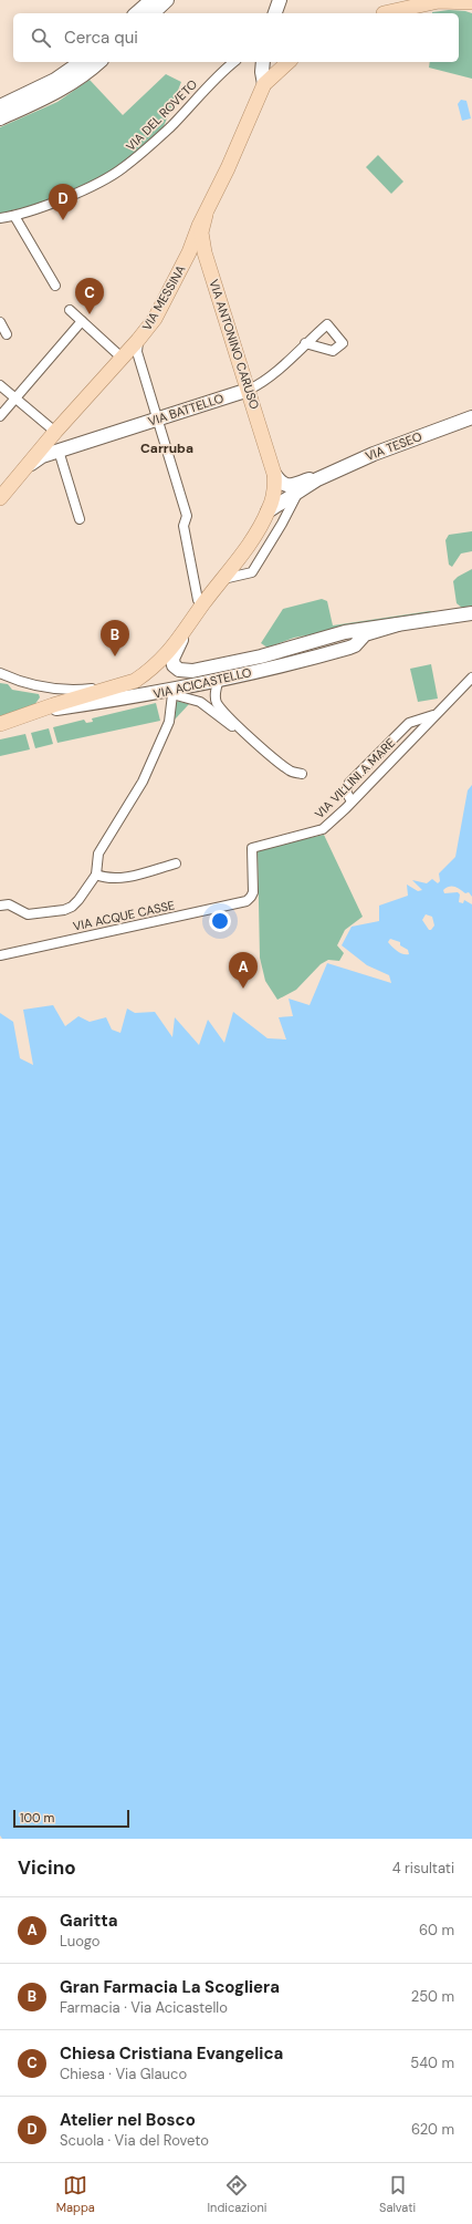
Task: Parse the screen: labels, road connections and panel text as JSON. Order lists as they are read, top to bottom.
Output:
{
  "streets": {
    "main road": [
      "VIA MESSINA",
      "VIA ANTONINO CARUSO",
      "VIA BATTELLO",
      "VIA TESEO",
      "VIA ACICASTELLO"
    ],
    "street": ["VIA DEL ROVETO", "VIA VILLINI A MARE", "VIA ACQUE CASSE"]
  },
  "crossings": [
    ["VIA MESSINA", "VIA ANTONINO CARUSO"],
    ["VIA MESSINA", "VIA BATTELLO"],
    ["VIA ANTONINO CARUSO", "VIA BATTELLO"],
    ["VIA VILLINI A MARE", "VIA ACQUE CASSE"]
  ],
  "districts": ["Carruba"],
  "scale_bar": "100 m",
  "page": {
    "search": "Cerca qui",
    "pins": [
      "D",
      "C",
      "B",
      "A"
    ],
    "scale": "100 m",
    "heading": ["Vicino", "4 risultati"],
    "list": [
      {
        "mark": "A",
        "name": "Garitta",
        "note": "Luogo",
        "value": "60 m"
      },
      {
        "mark": "B",
        "name": "Gran Farmacia La Scogliera",
        "note": "Farmacia · Via Acicastello",
        "value": "250 m"
      },
      {
        "mark": "C",
        "name": "Chiesa Cristiana Evangelica",
        "note": "Chiesa · Via Glauco",
        "value": "540 m"
      },
      {
        "mark": "D",
        "name": "Atelier nel Bosco",
        "note": "Scuola · Via del Roveto",
        "value": "620 m"
      }
    ],
    "nav": ["Mappa", "Indicazioni", "Salvati"]
  }
}
